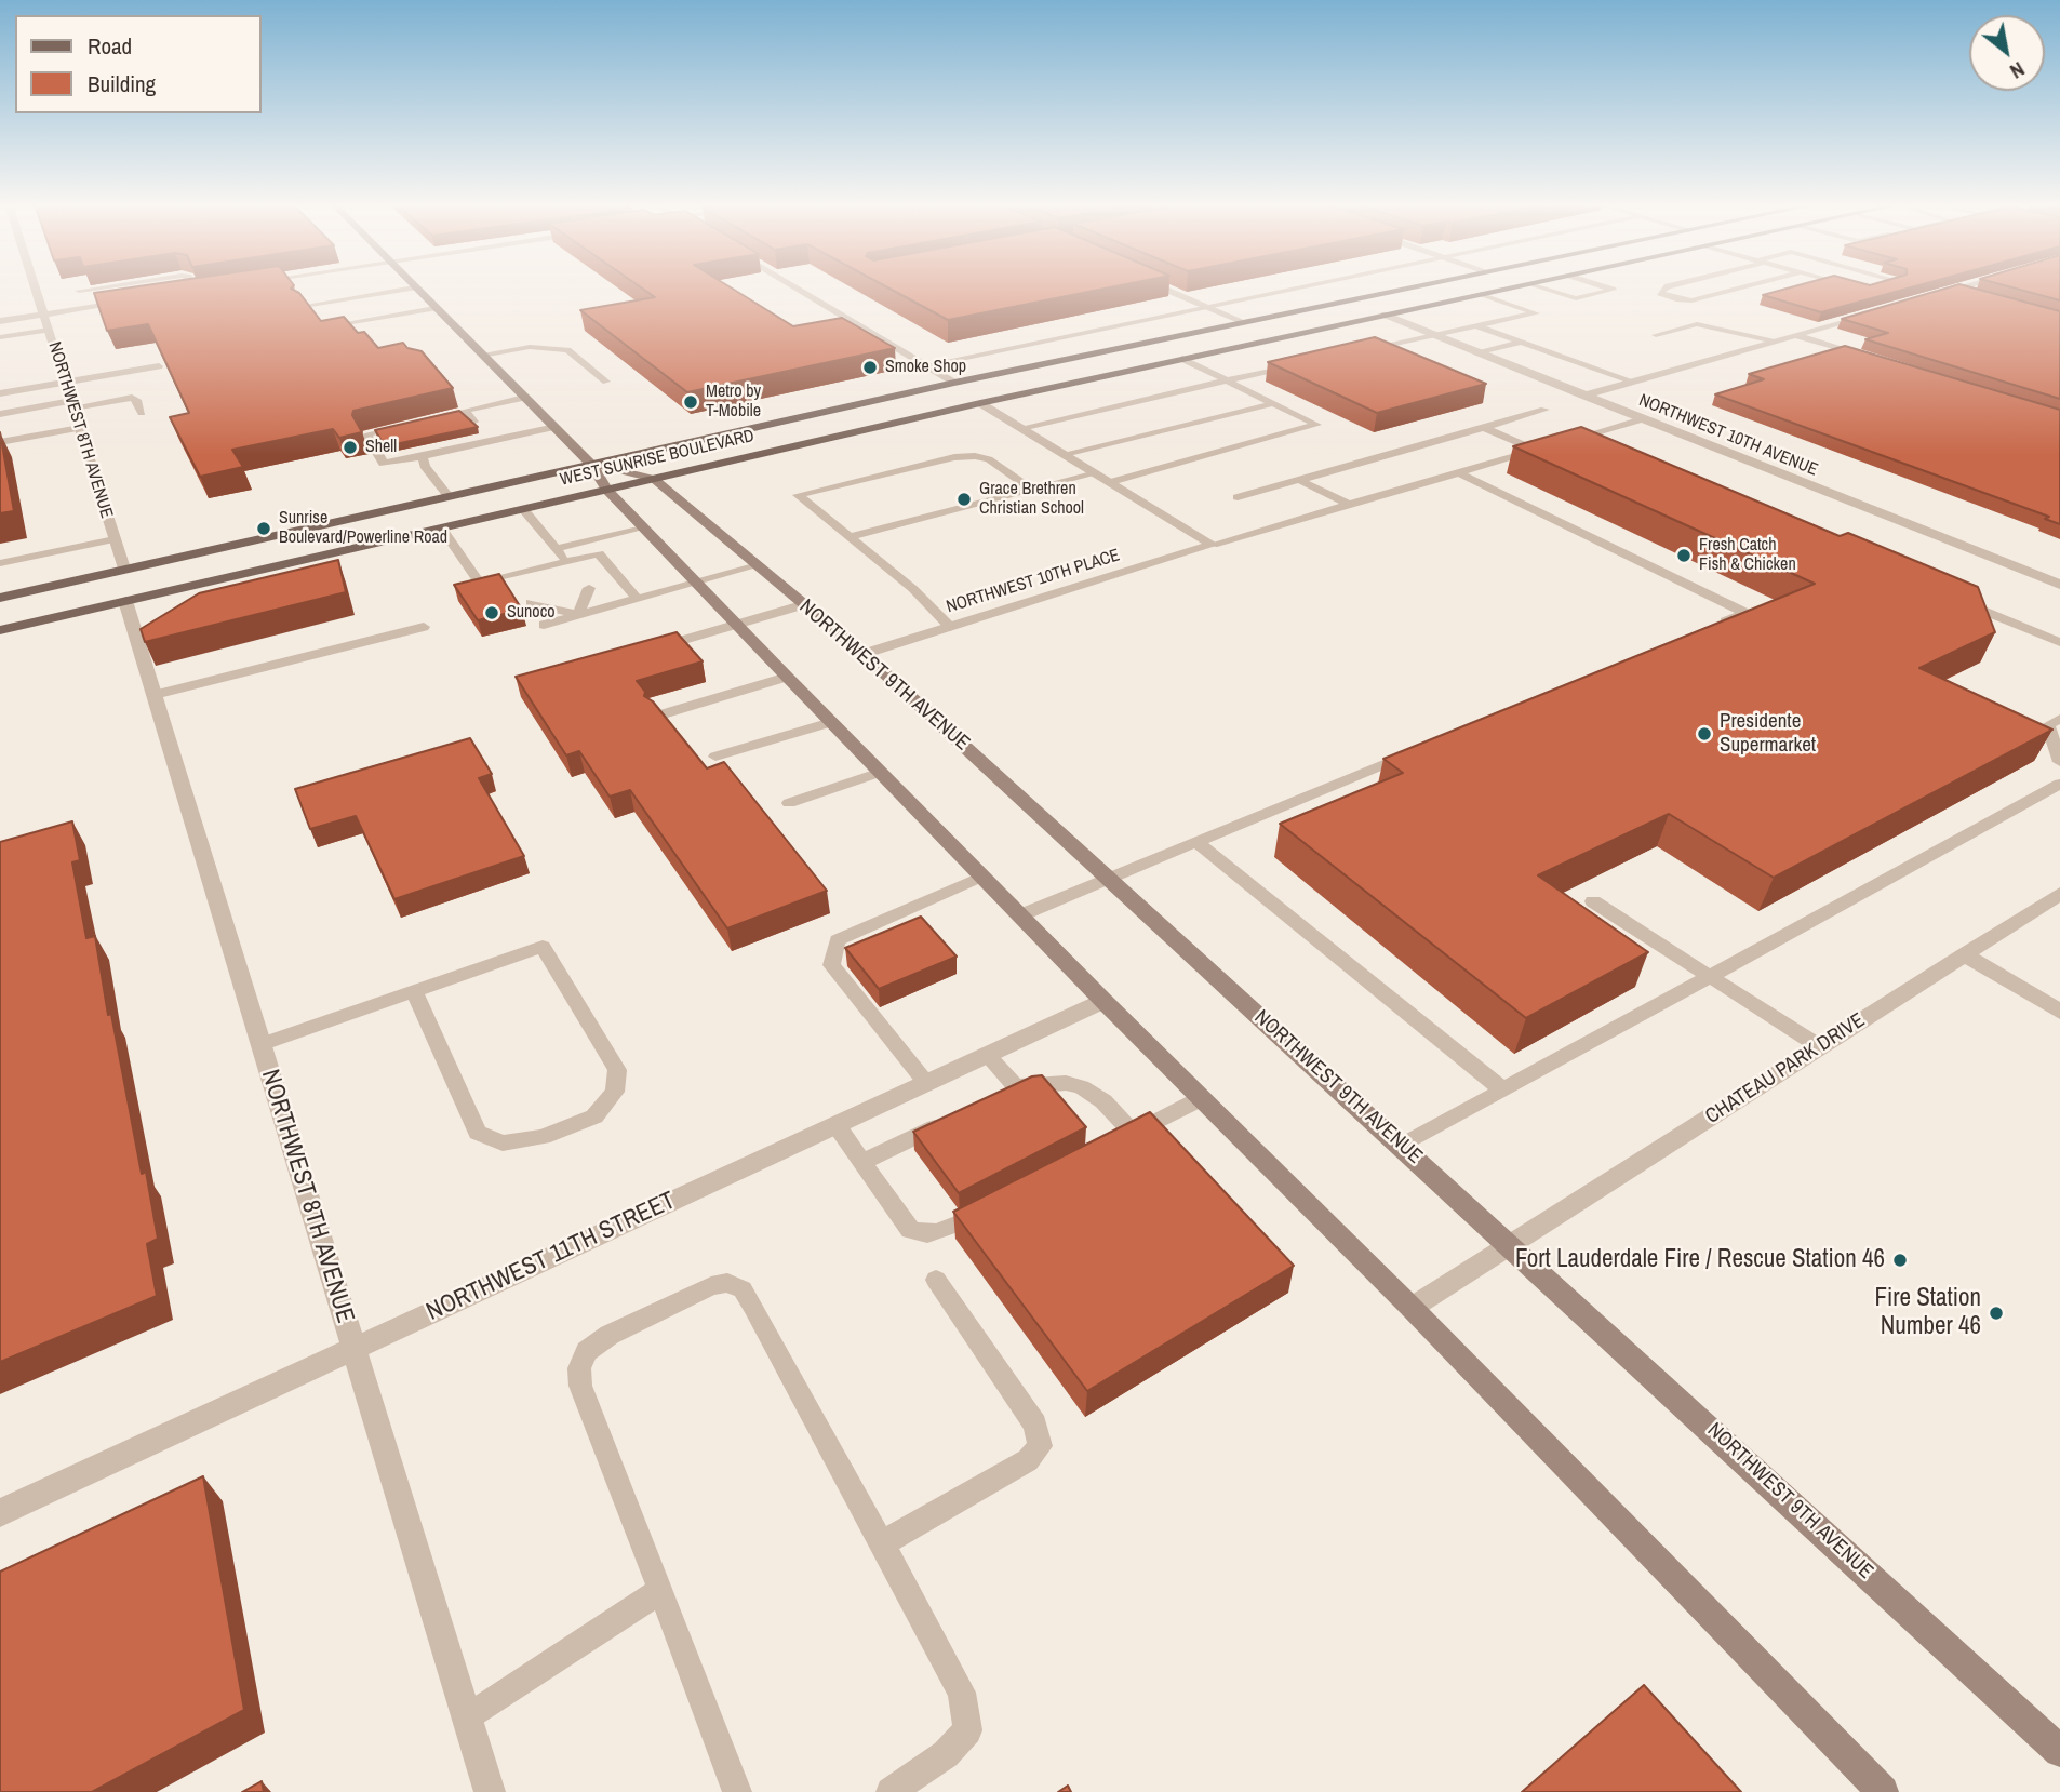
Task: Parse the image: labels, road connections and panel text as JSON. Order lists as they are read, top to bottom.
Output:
{
  "streets": {
    "main road": ["WEST SUNRISE BOULEVARD", "NORTHWEST 9TH AVENUE"],
    "street": [
      "NORTHWEST 8TH AVENUE",
      "NORTHWEST 10TH AVENUE",
      "NORTHWEST 10TH PLACE",
      "CHATEAU PARK DRIVE",
      "NORTHWEST 11TH STREET"
    ]
  },
  "crossings": [
    ["NORTHWEST 8TH AVENUE", "WEST SUNRISE BOULEVARD"],
    ["NORTHWEST 8TH AVENUE", "NORTHWEST 11TH STREET"],
    ["NORTHWEST 10TH AVENUE", "WEST SUNRISE BOULEVARD"],
    ["WEST SUNRISE BOULEVARD", "NORTHWEST 9TH AVENUE"],
    ["NORTHWEST 10TH PLACE", "NORTHWEST 9TH AVENUE"],
    ["NORTHWEST 9TH AVENUE", "CHATEAU PARK DRIVE"]
  ],
  "places": [
    "Smoke Shop",
    "Metro by T-Mobile",
    "Shell",
    "Grace Brethren Christian School",
    "Sunrise Boulevard/Powerline Road",
    "Fresh Catch Fish & Chicken",
    "Sunoco",
    "Presidente Supermarket",
    "Fort Lauderdale Fire / Rescue Station 46",
    "Fire Station Number 46"
  ],
  "legend": ["Road", "Building"],
  "north": "bottom right"
}
